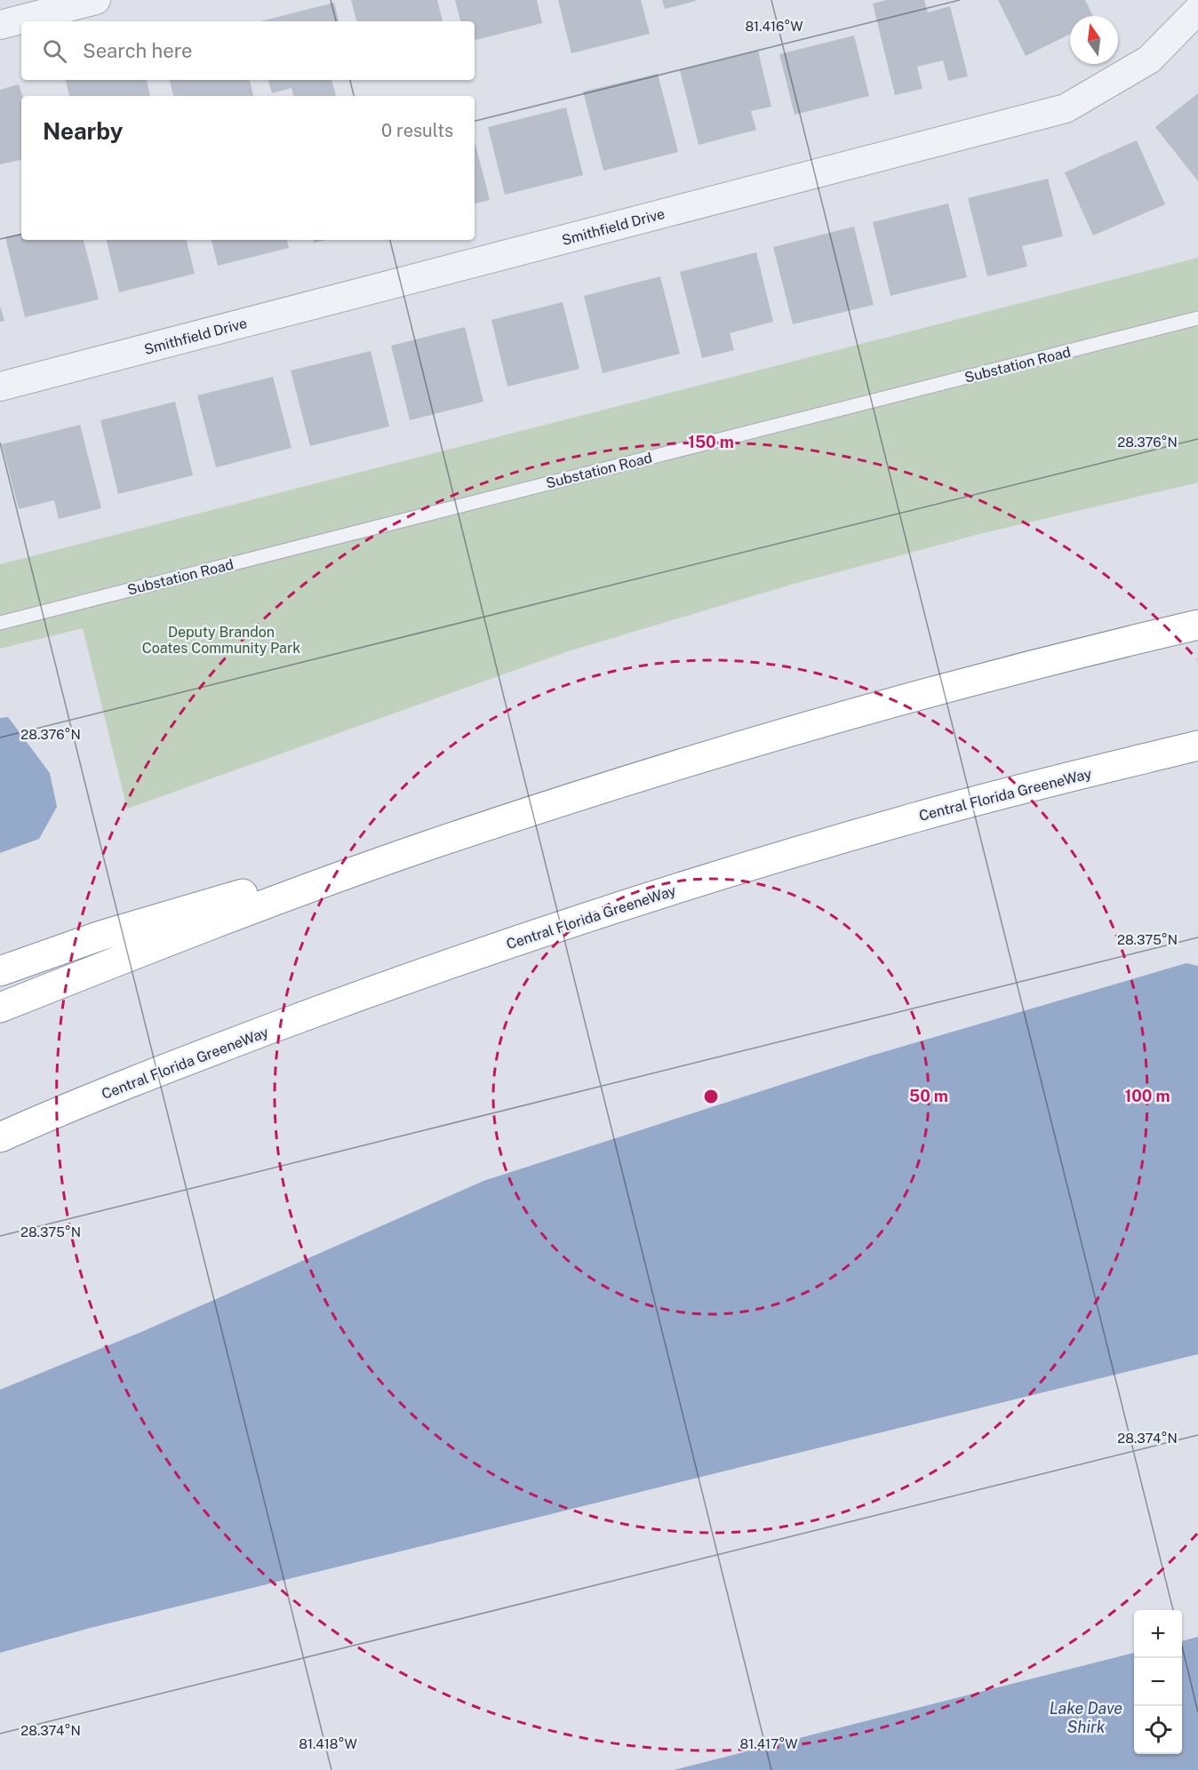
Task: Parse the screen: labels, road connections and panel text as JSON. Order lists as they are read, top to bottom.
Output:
{
  "streets": {
    "highway": ["Central Florida GreeneWay"],
    "street": ["Smithfield Drive"],
    "lane": ["Substation Road"]
  },
  "water": ["Lake Dave Shirk"],
  "parks": ["Deputy Brandon Coates Community Park"],
  "north": "top",
  "page": {
    "search": "Search here",
    "heading": ["Nearby", "0 results"],
    "map_buttons": ["+", "−"]
  },
  "coordinates": [
    "81.416°W",
    "28.376°N",
    "28.375°N",
    "28.374°N",
    "81.418°W",
    "81.417°W"
  ],
  "rings": ["150 m", "50 m", "100 m"]
}
